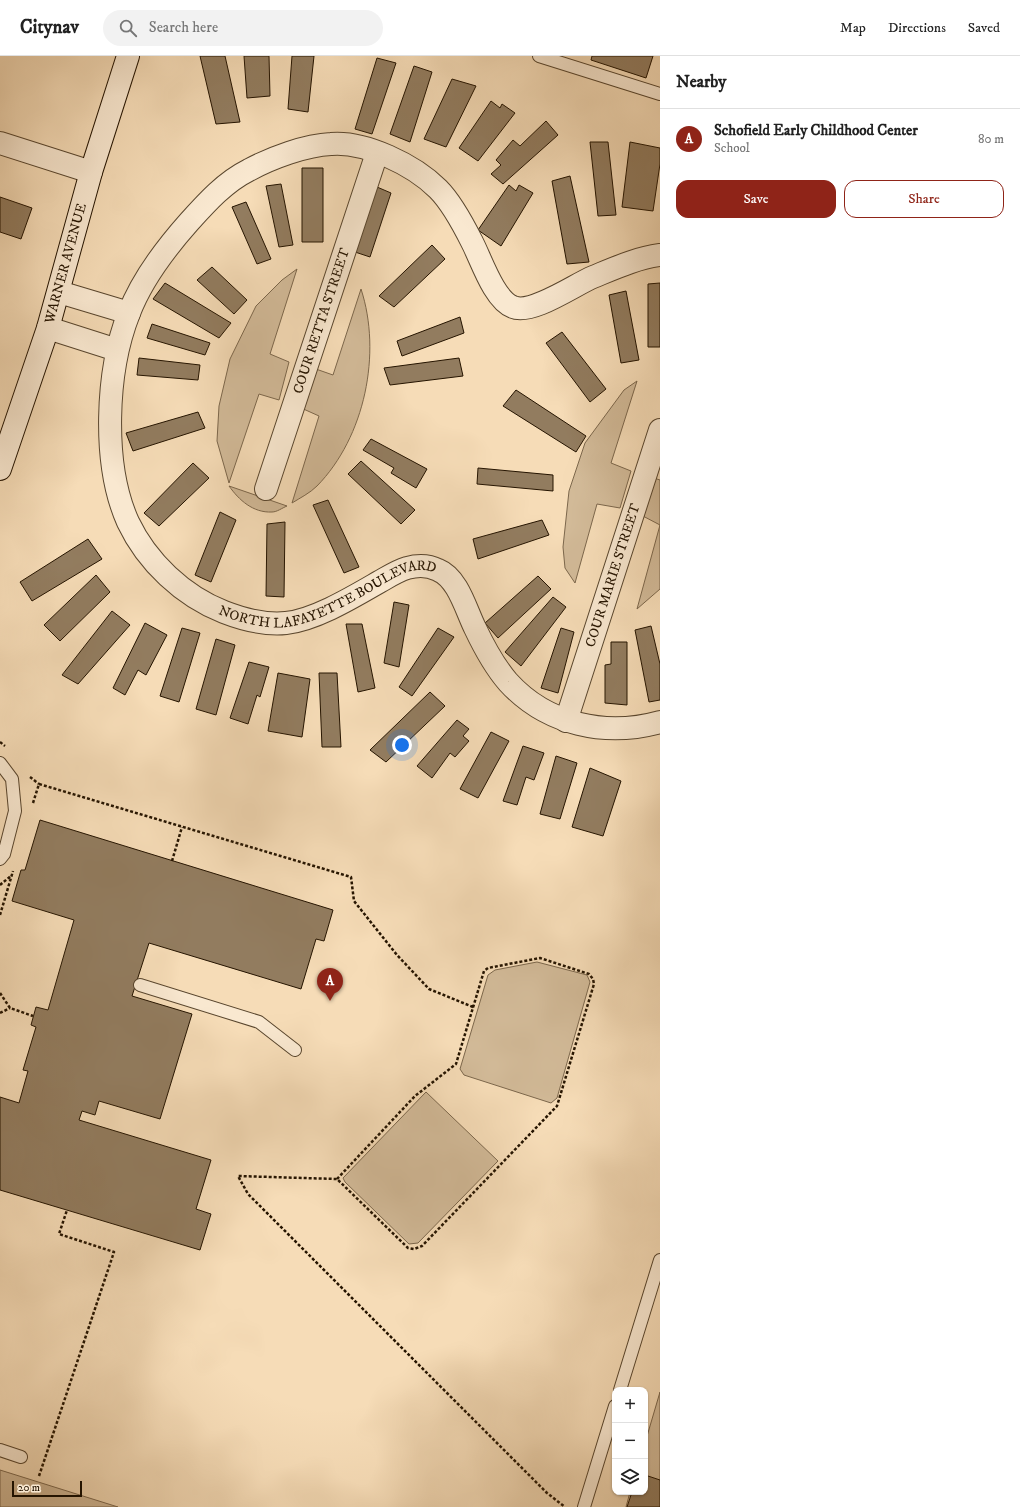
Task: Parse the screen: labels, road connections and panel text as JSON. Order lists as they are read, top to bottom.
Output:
{
  "streets": {
    "street": [
      "WARNER AVENUE",
      "COUR RETTA STREET",
      "COUR MARIE STREET",
      "NORTH LAFAYETTE BOULEVARD"
    ]
  },
  "crossings": [
    ["COUR RETTA STREET", "NORTH LAFAYETTE BOULEVARD"],
    ["COUR MARIE STREET", "NORTH LAFAYETTE BOULEVARD"]
  ],
  "scale_bar": "20 m",
  "page": {
    "header": "Citynav",
    "search": "Search here",
    "nav": ["Map", "Directions", "Saved"],
    "heading": "Nearby",
    "list": [
      {
        "mark": "A",
        "name": "Schofield Early Childhood Center",
        "note": "School",
        "value": "80 m"
      }
    ],
    "buttons": ["Save", "Share"],
    "pins": "A",
    "map_buttons": ["+", "−"],
    "scale": "20 m"
  }
}
